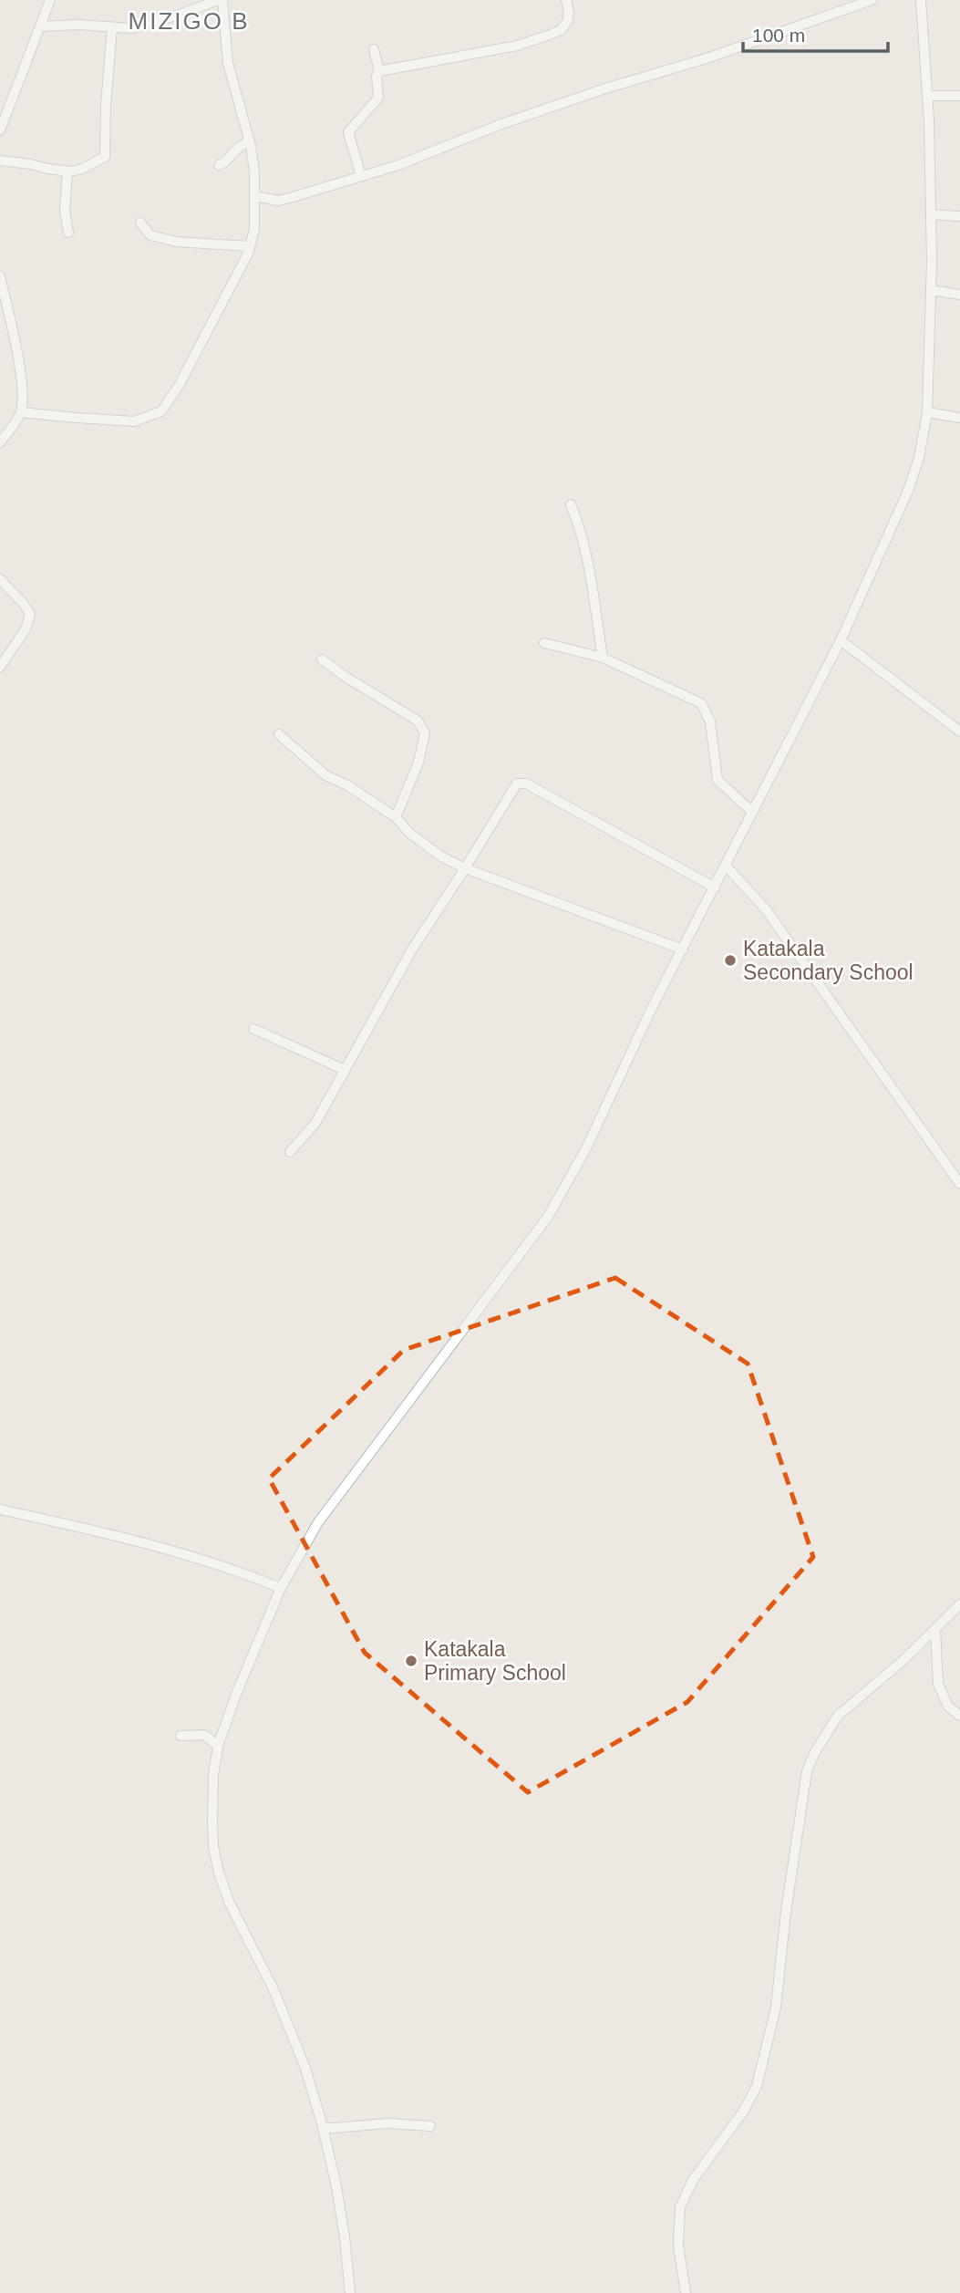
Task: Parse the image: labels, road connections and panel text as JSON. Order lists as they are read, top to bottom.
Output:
{
  "districts": ["MIZIGO B"],
  "places": ["Katakala Secondary School", "Katakala Primary School"],
  "scale_bar": "100 m"
}
